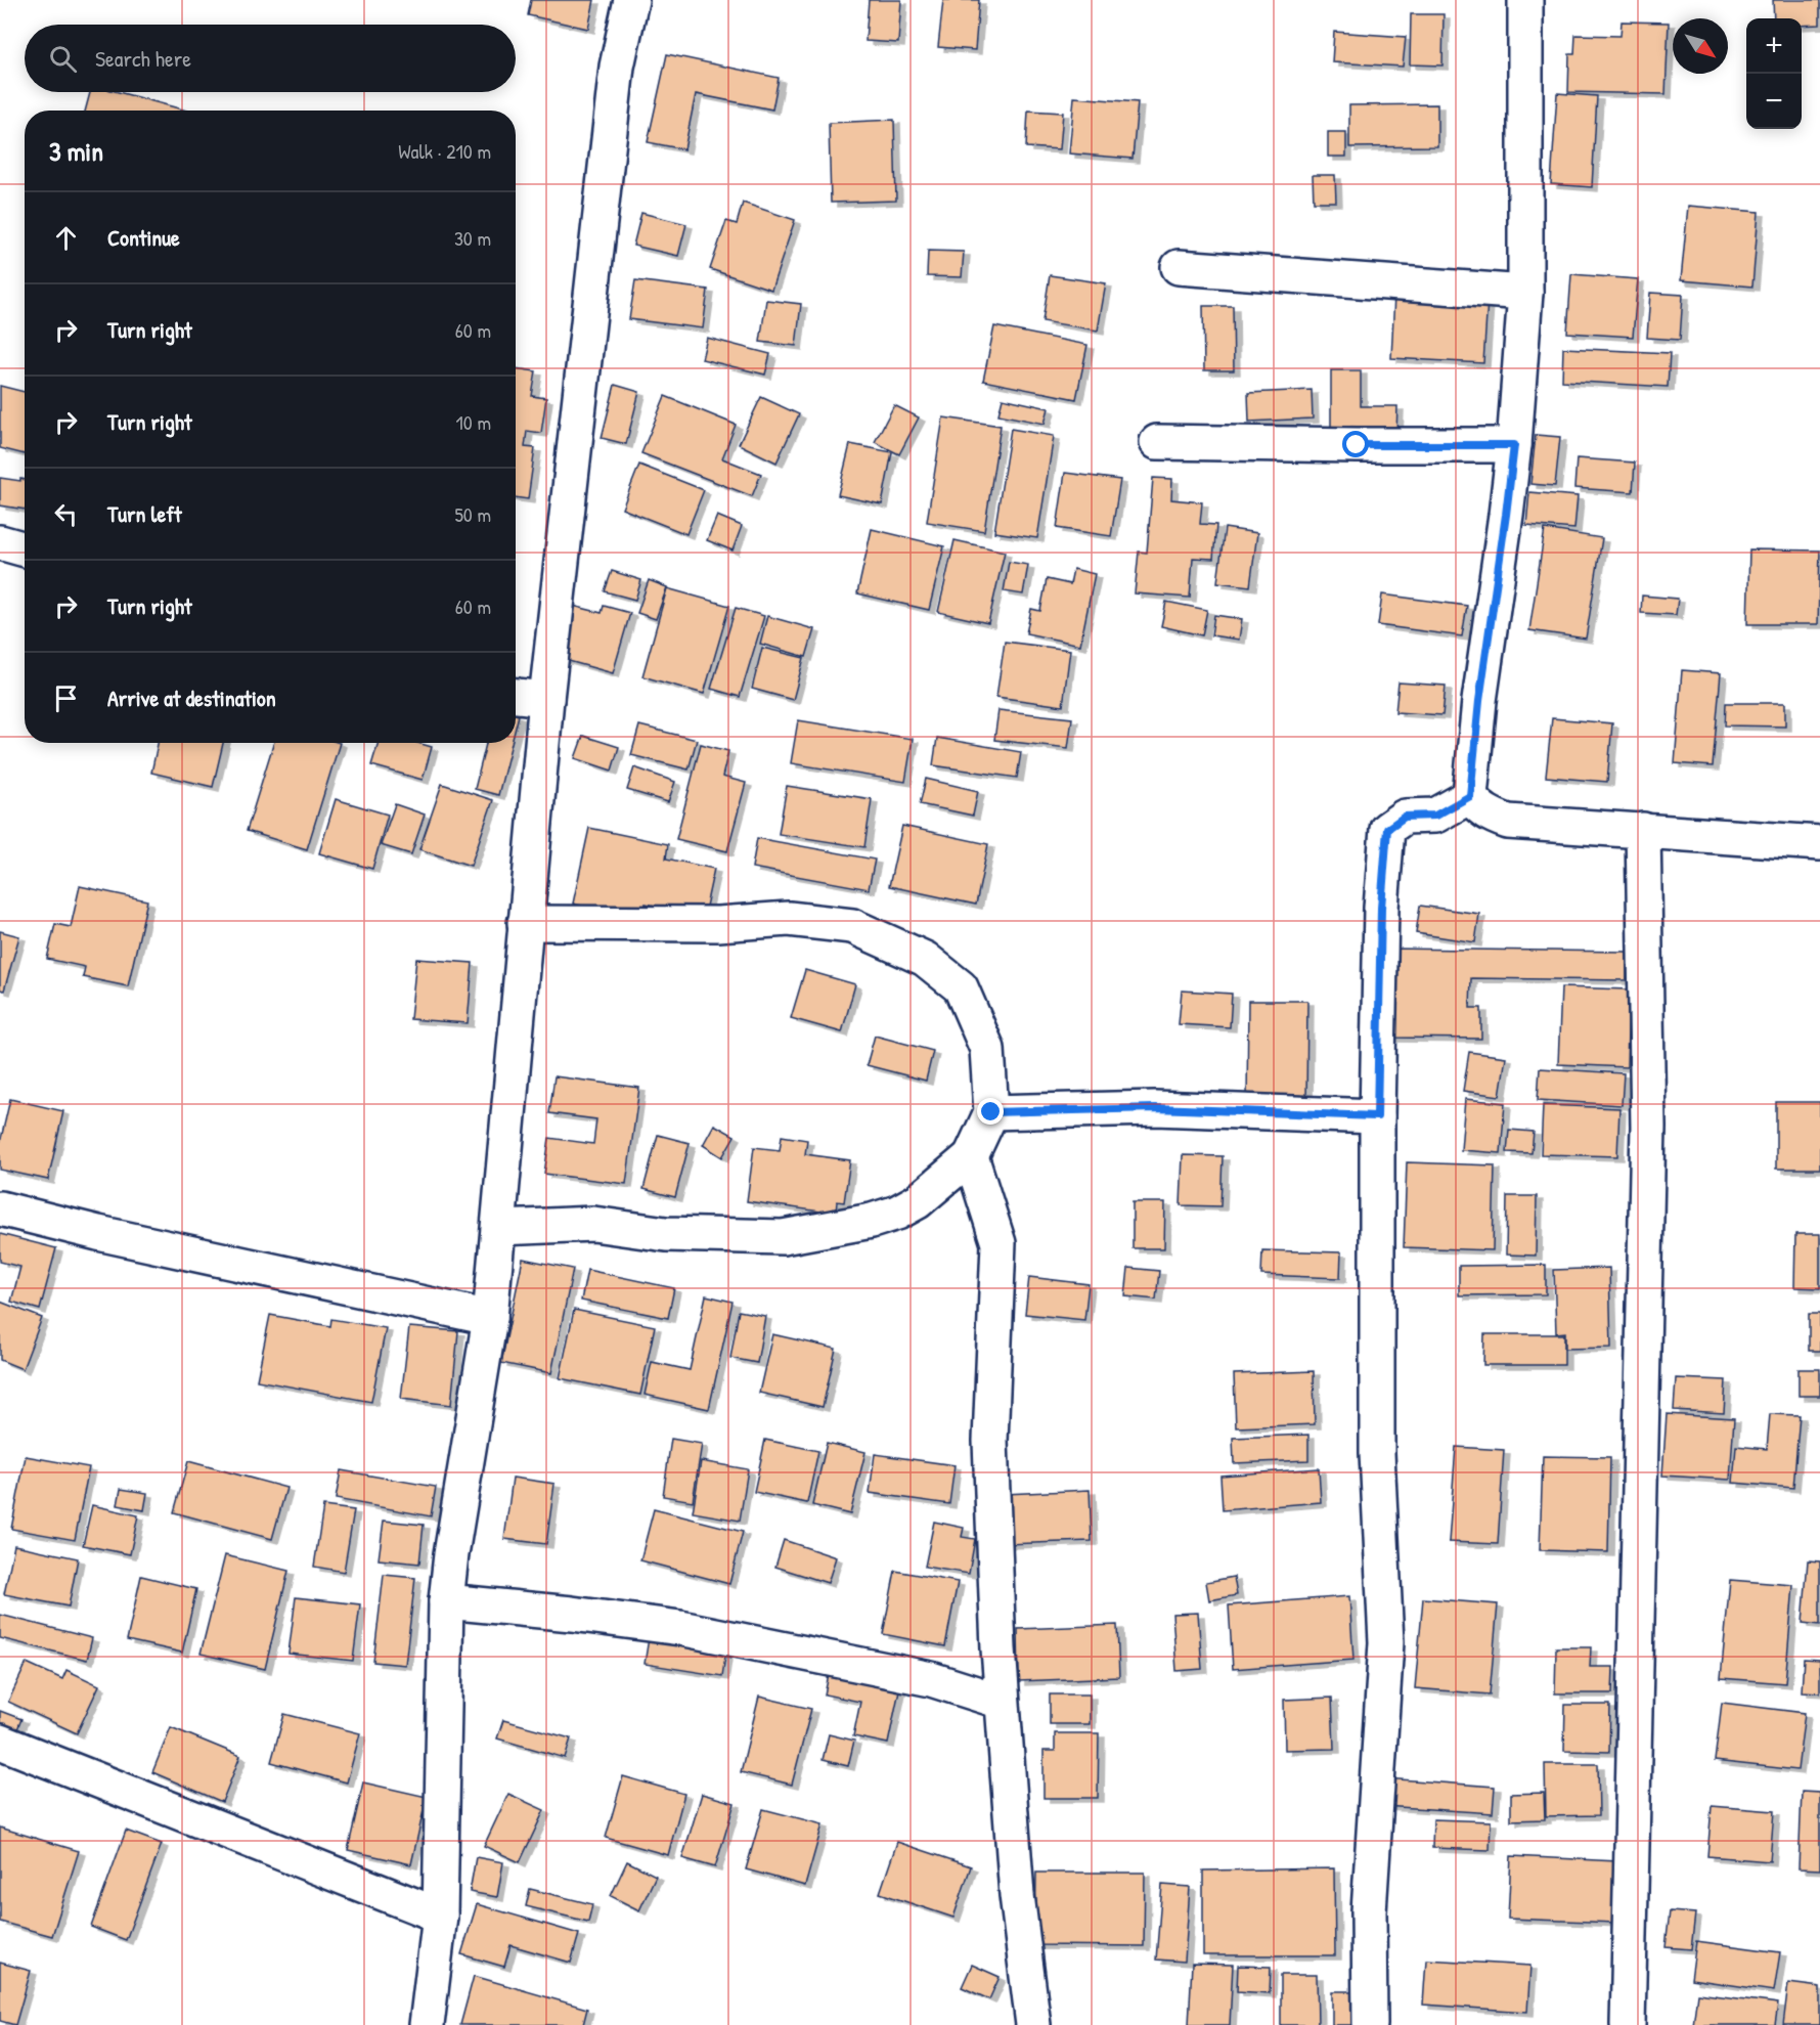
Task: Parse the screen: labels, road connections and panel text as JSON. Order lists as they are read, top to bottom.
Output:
{
  "north": "bottom right",
  "page": {
    "map_buttons": ["+", "−"],
    "search": "Search here",
    "heading": ["3 min", "Walk · 210 m"],
    "list": [
      ["Continue", "30 m"],
      ["Turn right", "60 m"],
      ["Turn right", "10 m"],
      ["Turn left", "50 m"],
      ["Turn right", "60 m"],
      "Arrive at destination"
    ]
  }
}
